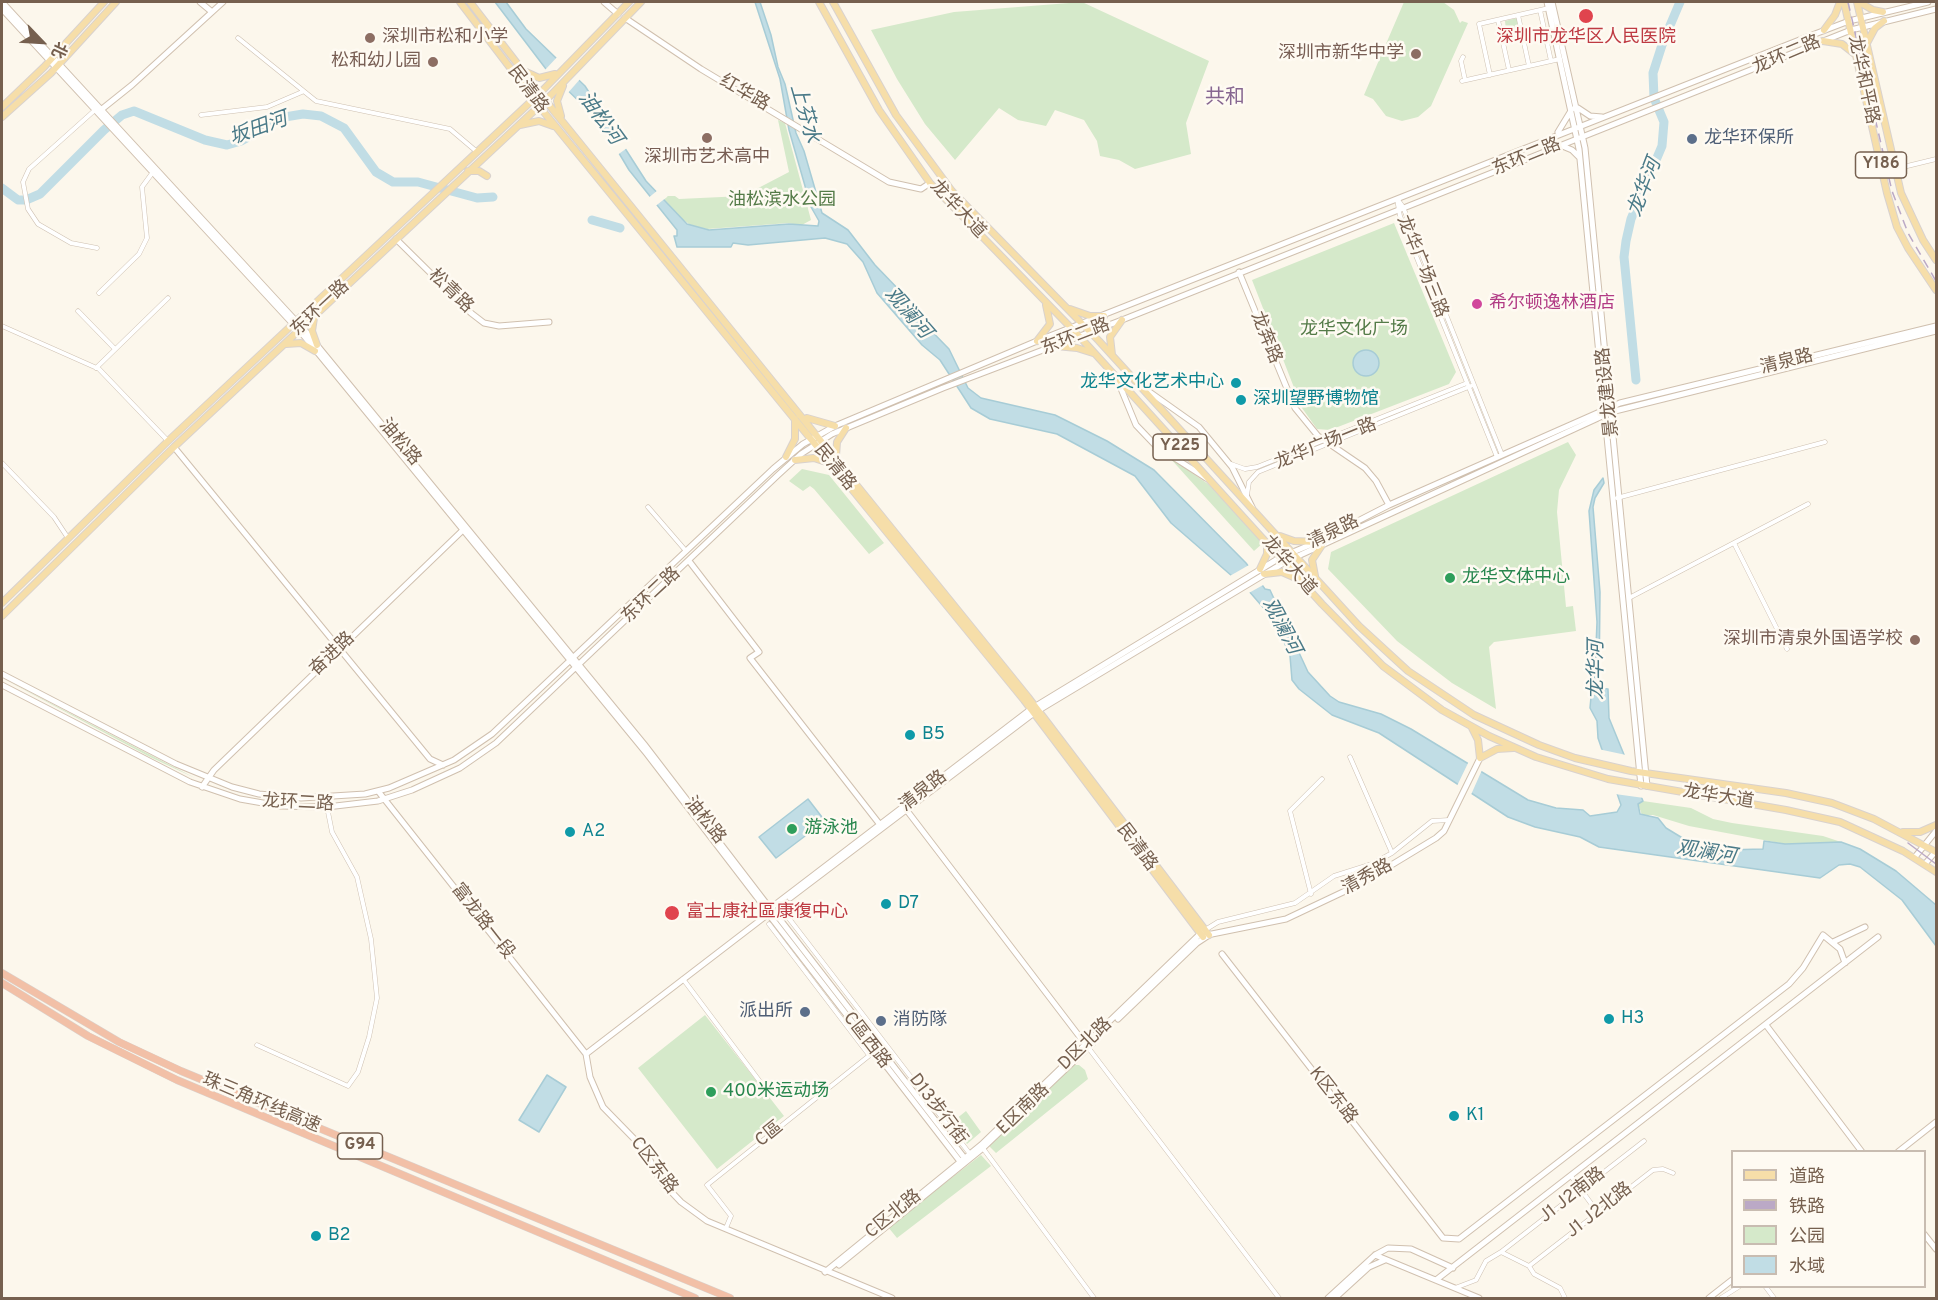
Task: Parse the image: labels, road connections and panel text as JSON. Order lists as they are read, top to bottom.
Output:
{
  "streets": {
    "highway": ["珠三角环线高速", "G94"],
    "main road": [
      "龙华和平路",
      "民清路",
      "Y186",
      "龙华大道",
      "东环一路",
      "Y225"
    ],
    "street": [
      "龙环二路",
      "红华路",
      "东环二路",
      "龙华广场三路",
      "松青路",
      "龙奔路",
      "清泉路",
      "景龙建设路",
      "油松路",
      "龙华广场一路",
      "奋进路",
      "清秀路",
      "富龙路一段",
      "C區西路",
      "D区北路",
      "K区东路",
      "D13步行街",
      "E区南路",
      "C區",
      "C区东路",
      "J1 J2南路",
      "J1 J2北路",
      "C区北路"
    ]
  },
  "crossings": [
    ["龙环二路", "龙华和平路"],
    ["龙环二路", "东环二路"],
    ["龙环二路", "油松路"],
    ["龙环二路", "奋进路"],
    ["龙环二路", "富龙路一段"],
    ["民清路", "东环二路"],
    ["民清路", "东环一路"],
    ["民清路", "清泉路"],
    ["民清路", "清秀路"],
    ["民清路", "D区北路"],
    ["红华路", "龙华大道"],
    ["红华路", "东环一路"],
    ["东环二路", "龙华大道"],
    ["东环二路", "龙华广场三路"],
    ["东环二路", "龙奔路"],
    ["东环二路", "景龙建设路"],
    ["东环二路", "油松路"],
    ["龙华大道", "龙奔路"],
    ["龙华大道", "清泉路"],
    ["龙华大道", "景龙建设路"],
    ["龙华大道", "龙华广场一路"],
    ["龙华广场三路", "清泉路"],
    ["龙华广场三路", "龙华广场一路"],
    ["松青路", "东环一路"],
    ["东环一路", "油松路"],
    ["龙奔路", "清泉路"],
    ["龙奔路", "龙华广场一路"],
    ["清泉路", "景龙建设路"],
    ["清泉路", "油松路"],
    ["清泉路", "龙华广场一路"],
    ["清泉路", "富龙路一段"],
    ["清泉路", "C區西路"],
    ["清泉路", "C区东路"],
    ["油松路", "奋进路"],
    ["油松路", "C區西路"],
    ["清秀路", "D区北路"],
    ["富龙路一段", "C区东路"],
    ["C區西路", "D13步行街"],
    ["C區西路", "E区南路"],
    ["C區西路", "C區"],
    ["C區西路", "C区北路"],
    ["D区北路", "E区南路"],
    ["D13步行街", "E区南路"],
    ["D13步行街", "C区北路"],
    ["E区南路", "C区北路"],
    ["C區", "C区东路"],
    ["C区东路", "C区北路"]
  ],
  "districts": ["共和"],
  "water": [
    "上芬水",
    "油松河",
    "坂田河",
    "龙华河",
    "观澜河"
  ],
  "parks": ["油松滨水公园", "龙华文化广场"],
  "places": [
    "深圳市龙华区人民医院",
    "深圳市松和小学",
    "深圳市新华中学",
    "松和幼儿园",
    "深圳市艺术高中",
    "龙华环保所",
    "希尔顿逸林酒店",
    "龙华文化艺术中心",
    "深圳望野博物馆",
    "龙华文体中心",
    "深圳市清泉外国语学校",
    "B5",
    "游泳池",
    "A2",
    "D7",
    "富士康社區康復中心",
    "派出所",
    "H3",
    "消防隊",
    "400米运动场",
    "K1",
    "B2"
  ],
  "legend": [
    "道路",
    "铁路",
    "公园",
    "水域"
  ],
  "north": "bottom right"
}
